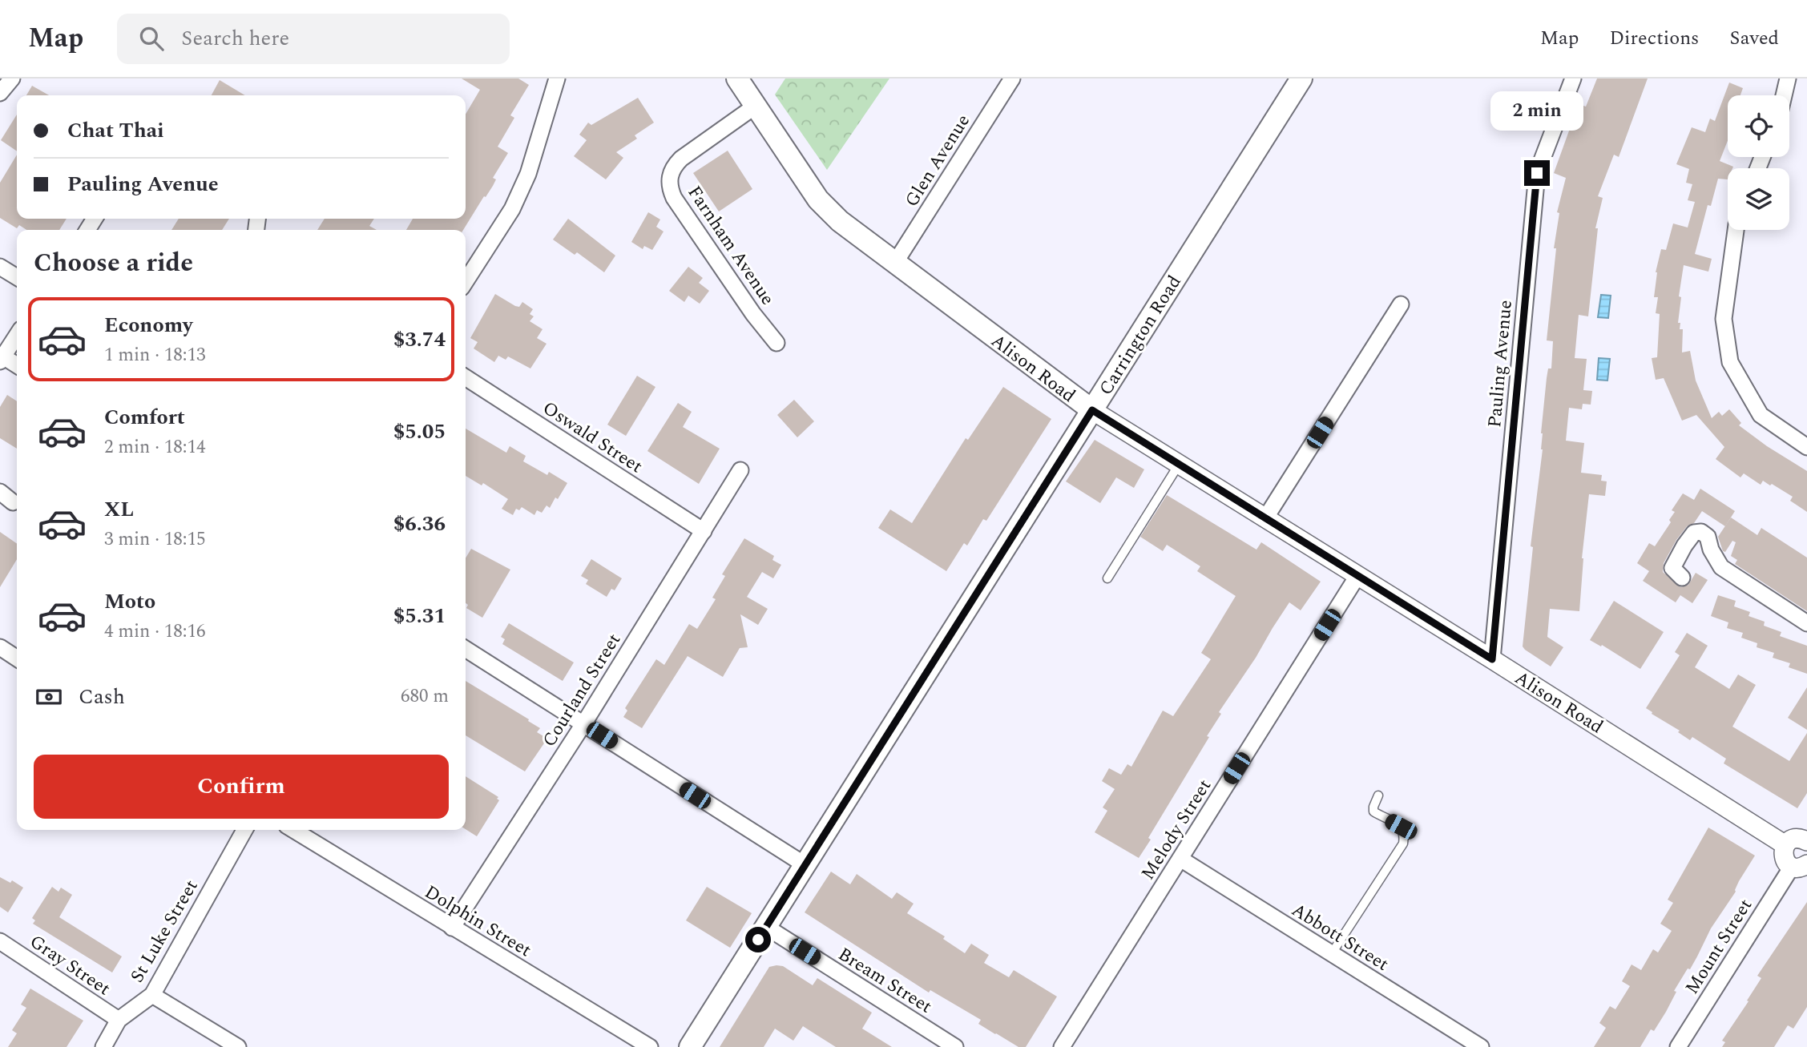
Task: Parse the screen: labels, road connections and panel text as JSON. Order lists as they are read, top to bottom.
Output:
{
  "streets": {
    "main road": ["Carrington Road", "Alison Road"],
    "street": [
      "Glen Avenue",
      "Farnham Avenue",
      "Pauling Avenue",
      "Oswald Street",
      "Courland Street",
      "Melody Street",
      "Dolphin Street",
      "St Luke Street",
      "Abbott Street",
      "Mount Street",
      "Gray Street",
      "Bream Street"
    ]
  },
  "crossings": [
    ["Glen Avenue", "Alison Road"],
    ["Farnham Avenue", "Alison Road"],
    ["Carrington Road", "Alison Road"],
    ["Carrington Road", "Bream Street"],
    ["Pauling Avenue", "Alison Road"],
    ["Alison Road", "Melody Street"],
    ["Oswald Street", "Courland Street"],
    ["Courland Street", "Dolphin Street"],
    ["Melody Street", "Abbott Street"],
    ["St Luke Street", "Gray Street"]
  ],
  "page": {
    "header": "Map",
    "search": "Search here",
    "nav": ["Map", "Directions", "Saved"],
    "bubble": "2 min",
    "banner": ["Chat Thai", "Pauling Avenue"],
    "heading": "Choose a ride",
    "list": [
      {
        "name": "Economy",
        "note": "1 min · 18:13",
        "value": "$3.74"
      },
      {
        "name": "Comfort",
        "note": "2 min · 18:14",
        "value": "$5.05"
      },
      {
        "name": "XL",
        "note": "3 min · 18:15",
        "value": "$6.36"
      },
      {
        "name": "Moto",
        "note": "4 min · 18:16",
        "value": "$5.31"
      }
    ],
    "pay": ["Cash", "680 m"],
    "buttons": "Confirm"
  }
}
